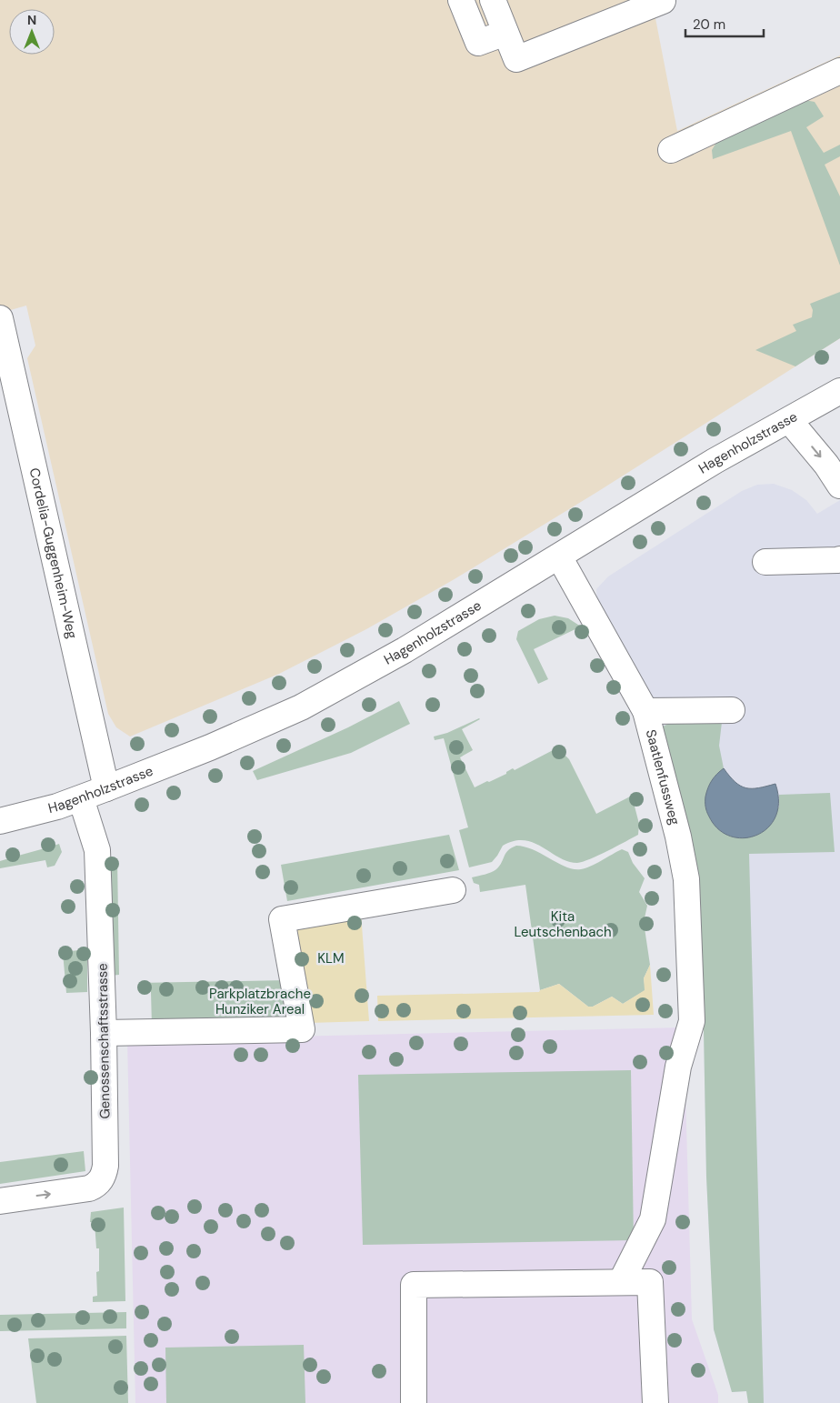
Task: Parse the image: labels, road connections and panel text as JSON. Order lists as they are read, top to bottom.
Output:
{
  "streets": {
    "street": [
      "Hagenholzstrasse",
      "Cordelia-Guggenheim-Weg",
      "Saatlenfussweg",
      "Genossenschaftsstrasse"
    ]
  },
  "crossings": [
    ["Hagenholzstrasse", "Cordelia-Guggenheim-Weg"],
    ["Hagenholzstrasse", "Saatlenfussweg"],
    ["Hagenholzstrasse", "Genossenschaftsstrasse"]
  ],
  "parks": ["Kita Leutschenbach", "KLM", "Parkplatzbrache Hunziker Areal"],
  "scale_bar": "20 m",
  "north": "top"
}
